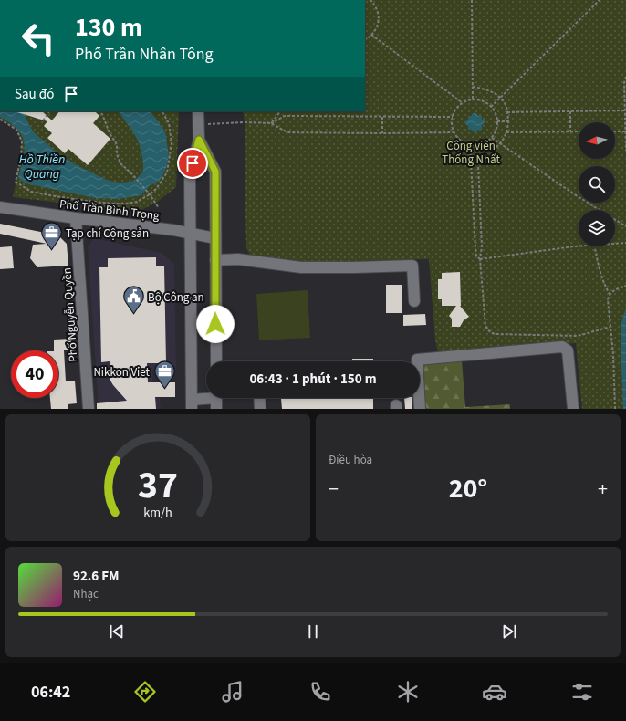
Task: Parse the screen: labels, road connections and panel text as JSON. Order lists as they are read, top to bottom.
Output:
{
  "streets": {
    "street": ["Phố Trần Bình Trọng", "Phố Nguyễn Quyền"]
  },
  "crossings": [
    ["Phố Trần Bình Trọng", "Phố Nguyễn Quyền"]
  ],
  "water": ["Hồ Thiền Quang"],
  "parks": ["Công viên Thống Nhất"],
  "places": {
    "office": ["Tạp chí Cộng sản", "Nikkon Viet"],
    "public building": ["Bộ Công an"]
  },
  "north": "left",
  "page": {
    "turn": ["130 m", "Phố Trần Nhân Tông"],
    "then": "Sau đó",
    "limit": "40",
    "trip": "06:43 · 1 phút · 150 m",
    "tile": "Điều hòa",
    "heat": ["−", "20°", "+"],
    "song": ["92.6 FM", "Nhạc"],
    "tabs": "06:42",
    "gauge": ["37", "km/h"]
  }
}
